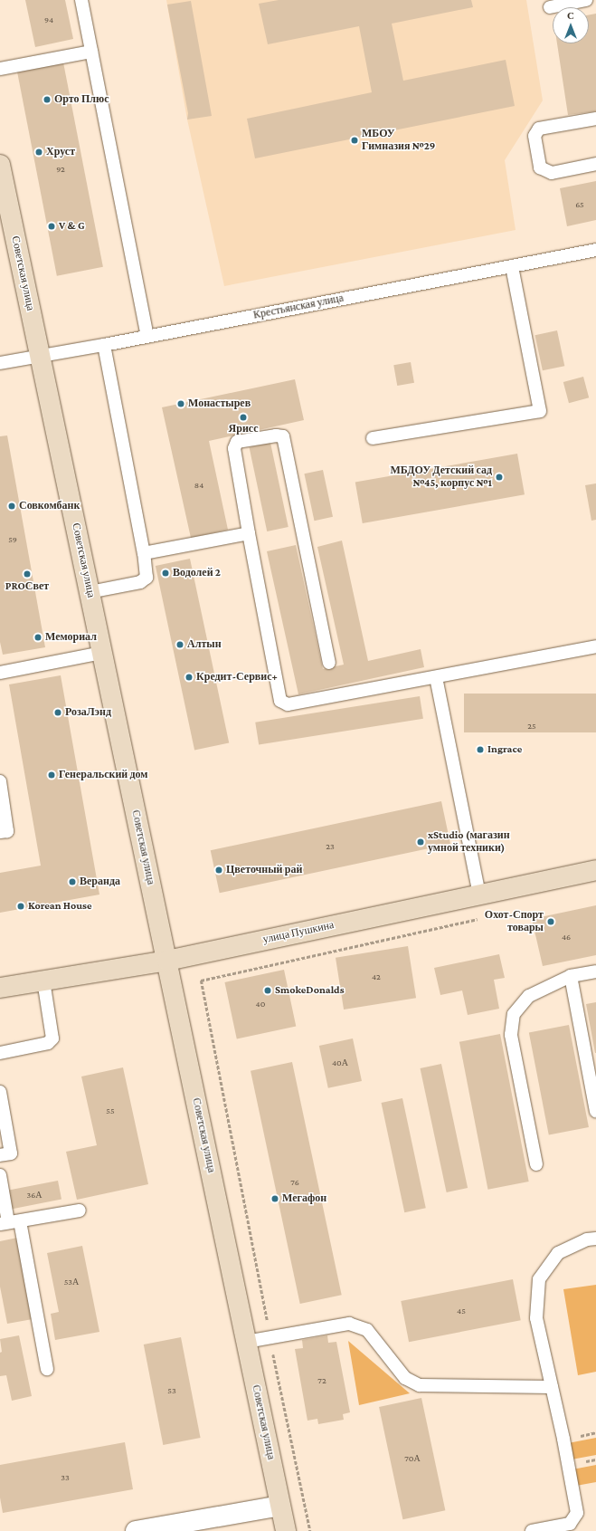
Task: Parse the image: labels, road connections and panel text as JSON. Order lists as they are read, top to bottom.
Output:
{
  "streets": {
    "main road": ["Советская улица", "улица Пушкина"],
    "lane": ["Крестьянская улица"]
  },
  "crossings": [
    ["Советская улица", "Крестьянская улица"],
    ["Советская улица", "улица Пушкина"]
  ],
  "places": [
    "Орто Плюс",
    "МБОУ Гимназия №29",
    "Хруст",
    "V & G",
    "Монастырев",
    "Ярисс",
    "МБДОУ Детский сад №45, корпус №1",
    "Совкомбанк",
    "Водолей 2",
    "PROСвет",
    "Мемориал",
    "Алтын",
    "Кредит-Сервис+",
    "РозаЛэнд",
    "Ingrace",
    "Генеральский дом",
    "xStudio (магазин умной техники)",
    "Цветочный рай",
    "Веранда",
    "Korean House",
    "Охот-Спорт товары",
    "SmokeDonalds",
    "Мегафон"
  ],
  "house_numbers": [
    "94",
    "92",
    "65",
    "84",
    "59",
    "25",
    "23",
    "46",
    "42",
    "40",
    "40А",
    "55",
    "76",
    "36А",
    "53А",
    "45",
    "72",
    "53",
    "70А",
    "33"
  ],
  "north": "top"
}
